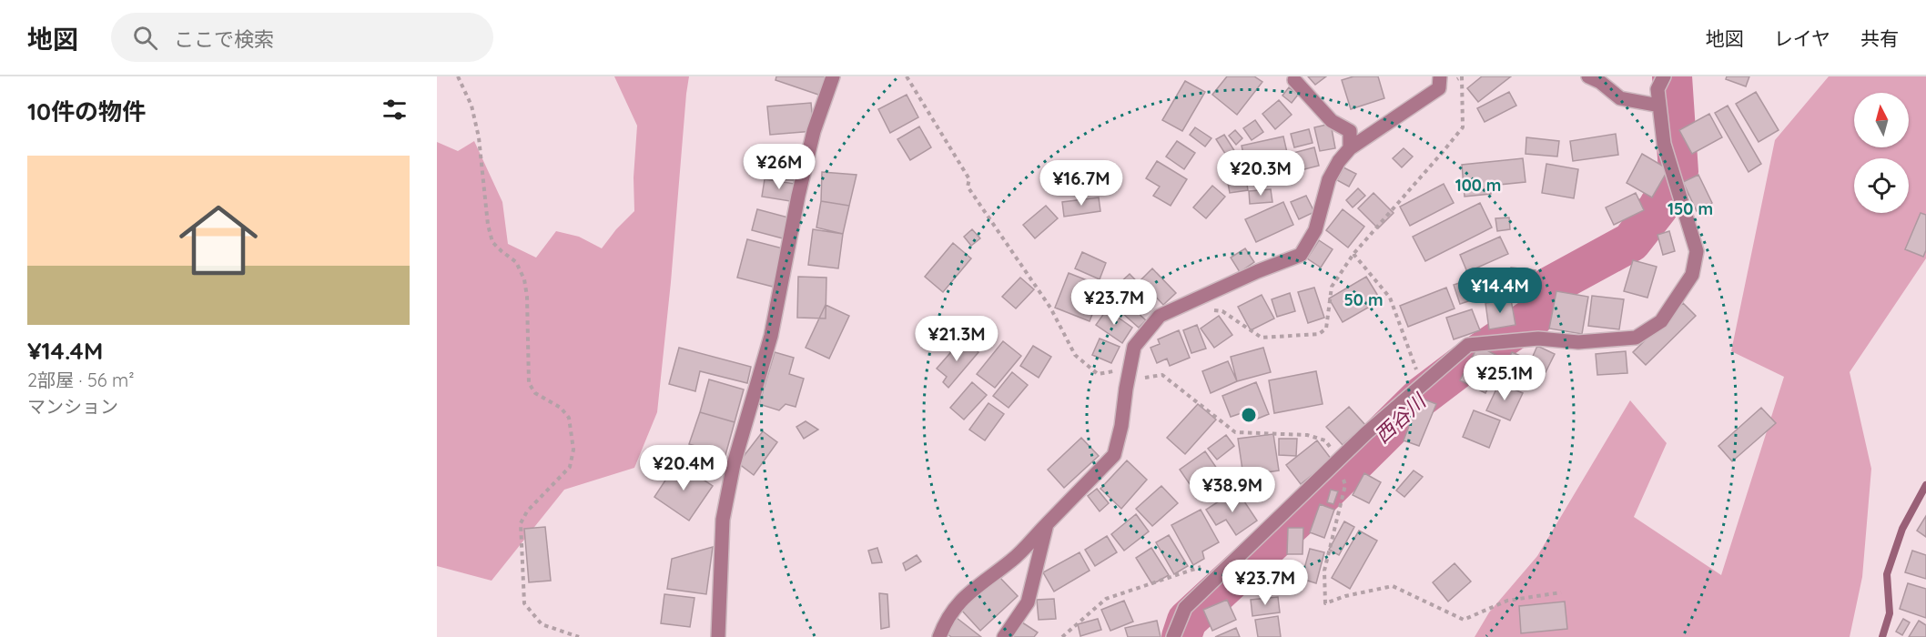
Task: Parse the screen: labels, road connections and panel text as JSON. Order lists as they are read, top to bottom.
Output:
{
  "water": ["西谷川"],
  "north": "top",
  "page": {
    "header": "地図",
    "search": "ここで検索",
    "nav": ["地図", "レイヤ", "共有"],
    "heading": "10件の物件",
    "list": [
      {
        "name": "¥14.4M",
        "note": "2部屋 · 56 m² · マンション"
      }
    ],
    "price": [
      "¥26M",
      "¥20.3M",
      "¥16.7M",
      "¥14.4M",
      "¥23.7M",
      "¥21.3M",
      "¥25.1M",
      "¥20.4M",
      "¥38.9M",
      "¥23.7M"
    ]
  },
  "rings": ["100 m", "150 m", "50 m"]
}
